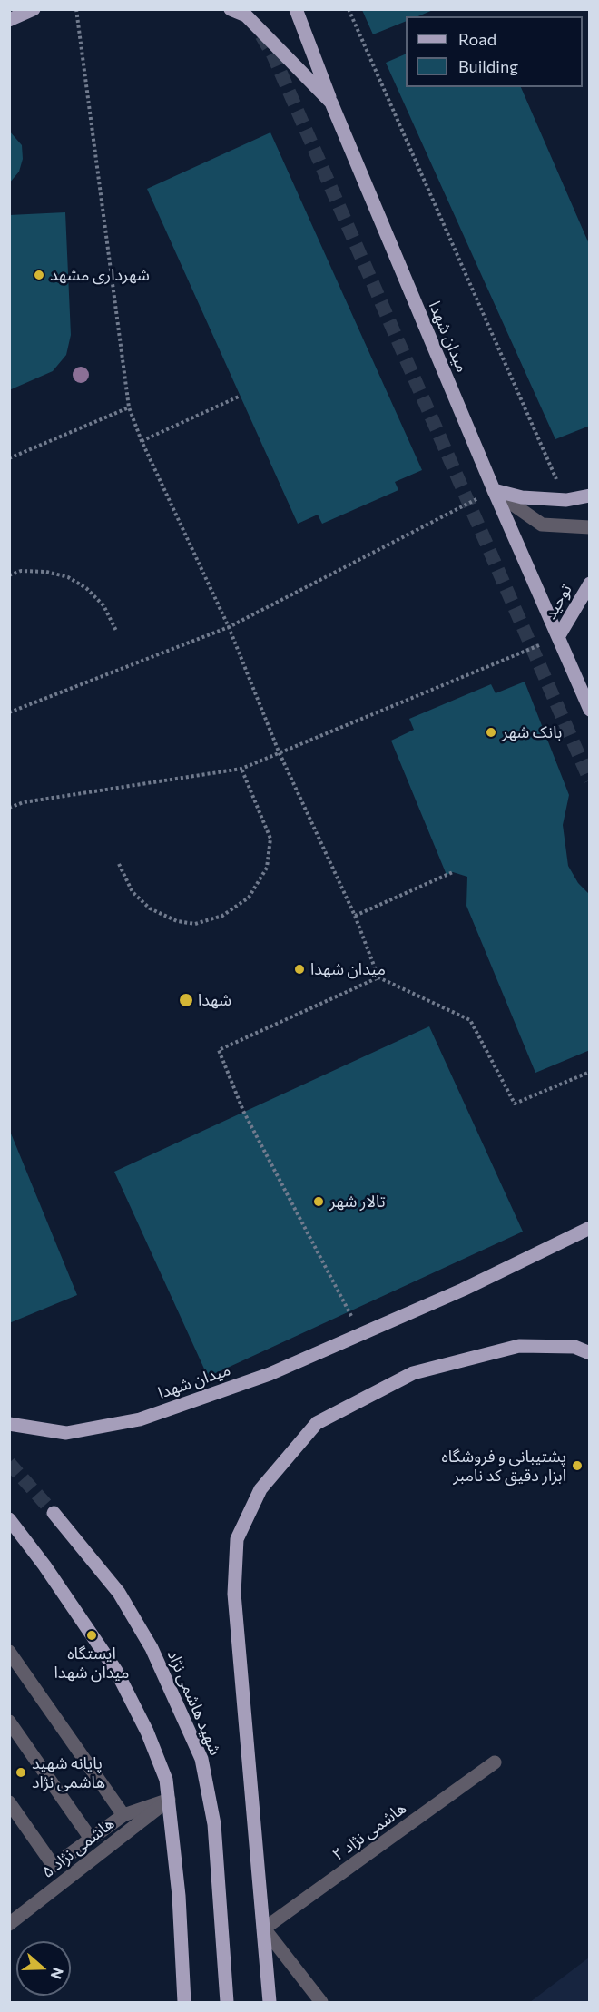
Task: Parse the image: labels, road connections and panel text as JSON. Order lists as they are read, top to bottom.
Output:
{
  "streets": {
    "main road": ["میدان شهدا", "توحید", "شهید هاشمی نژاد"],
    "street": ["هاشمی نژاد ۲", "هاشمی نژاد ۵"]
  },
  "crossings": [
    ["میدان شهدا", "توحید"]
  ],
  "places": [
    "شهرداری مشهد",
    "بانک شهر",
    "میدان شهدا",
    "شهدا",
    "تالار شهر",
    "پشتیبانی و فروشگاه ابزار دقیق کد نامبر",
    "ایستگاه میدان شهدا",
    "پایانه شهید هاشمی نژاد"
  ],
  "legend": ["Road", "Building"],
  "north": "right"
}
